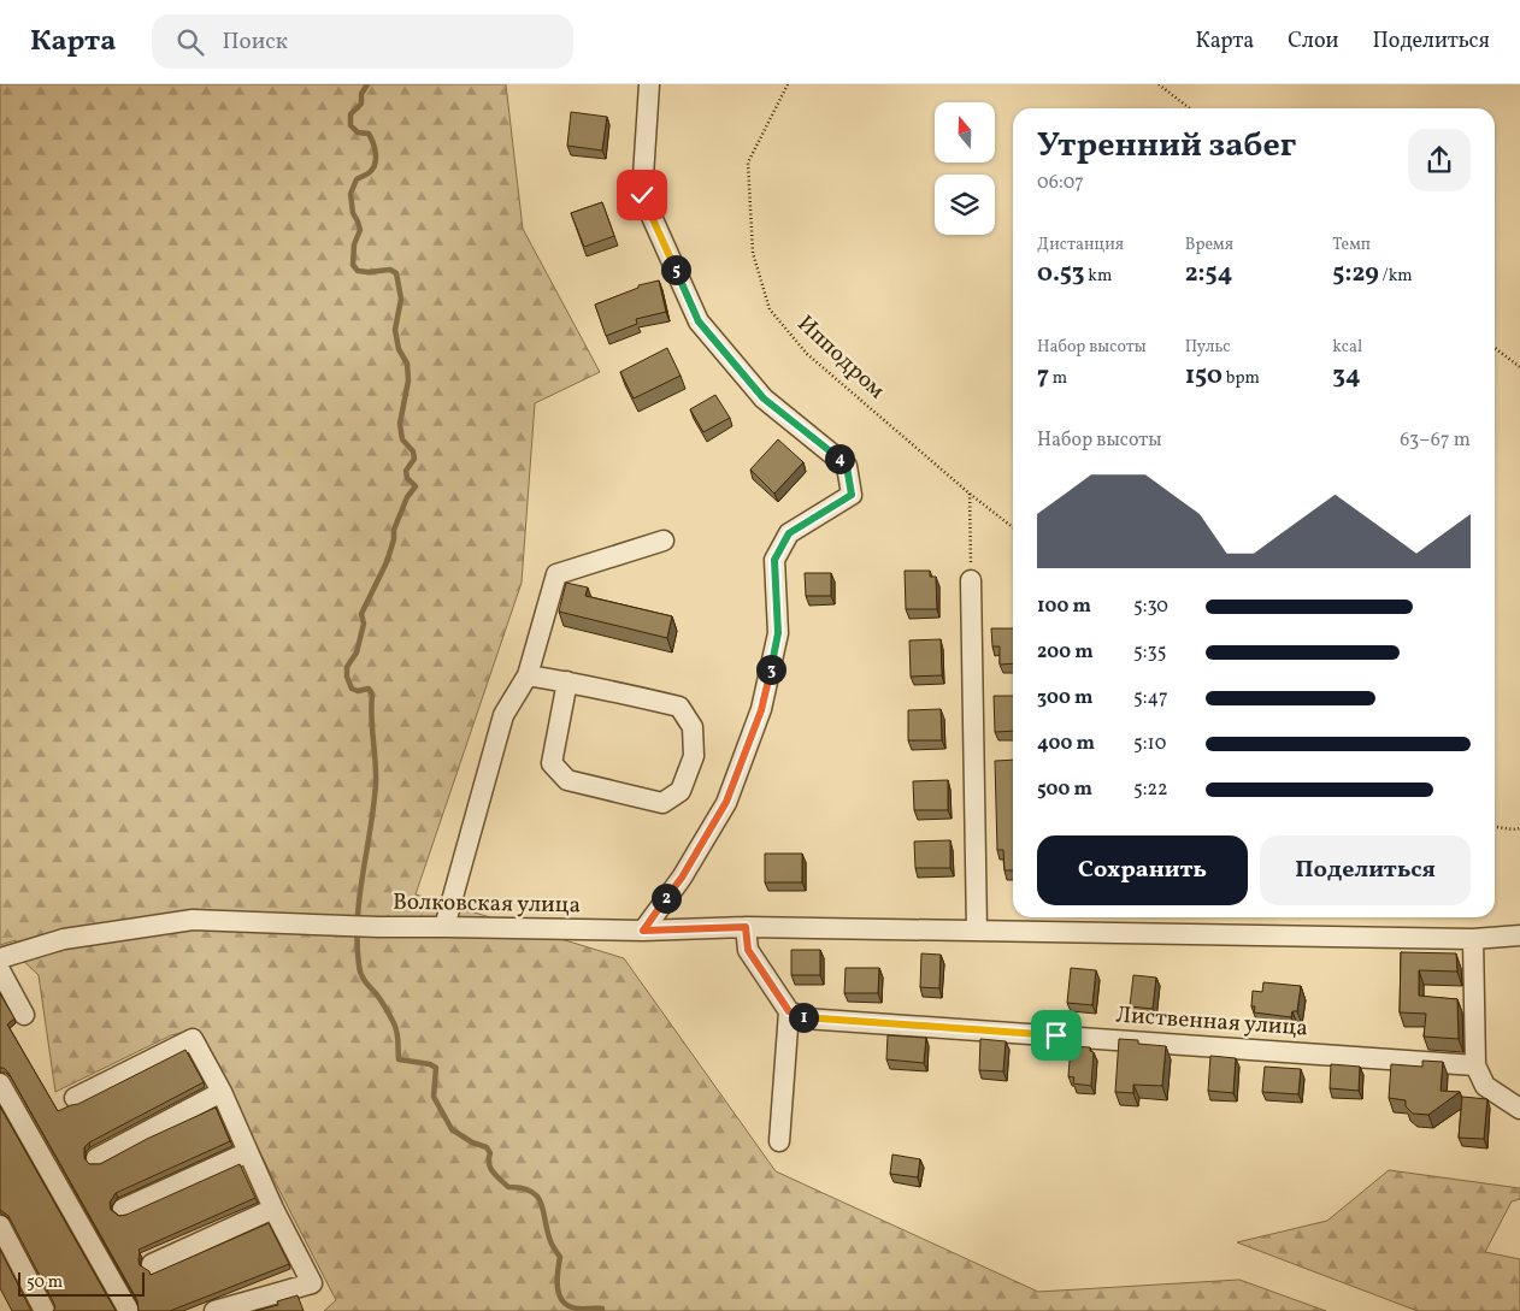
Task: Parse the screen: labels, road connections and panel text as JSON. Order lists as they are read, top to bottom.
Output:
{
  "streets": {
    "street": ["Волковская улица", "Лиственная улица"],
    "path": ["Ипподром"]
  },
  "scale_bar": "50 m",
  "north": "top",
  "page": {
    "header": "Карта",
    "search": "Поиск",
    "nav": ["Карта", "Слои", "Поделиться"],
    "heading": ["Утренний забег", "06:07"],
    "stats": [
      ["Дистанция", "0.53 km"],
      ["Время", "2:54"],
      ["Темп", "5:29 /km"],
      ["Набор высоты", "7 m"],
      ["Пульс", "150 bpm"],
      ["kcal", "34"]
    ],
    "pins": [
      "5",
      "4",
      "3",
      "2",
      "1"
    ],
    "chart": ["Набор высоты", "63–67 m"],
    "list": [
      {
        "name": "100 m",
        "note": "5:30"
      },
      {
        "name": "200 m",
        "note": "5:35"
      },
      {
        "name": "300 m",
        "note": "5:47"
      },
      {
        "name": "400 m",
        "note": "5:10"
      },
      {
        "name": "500 m",
        "note": "5:22"
      }
    ],
    "buttons": ["Сохранить", "Поделиться"],
    "scale": "50 m"
  }
}
